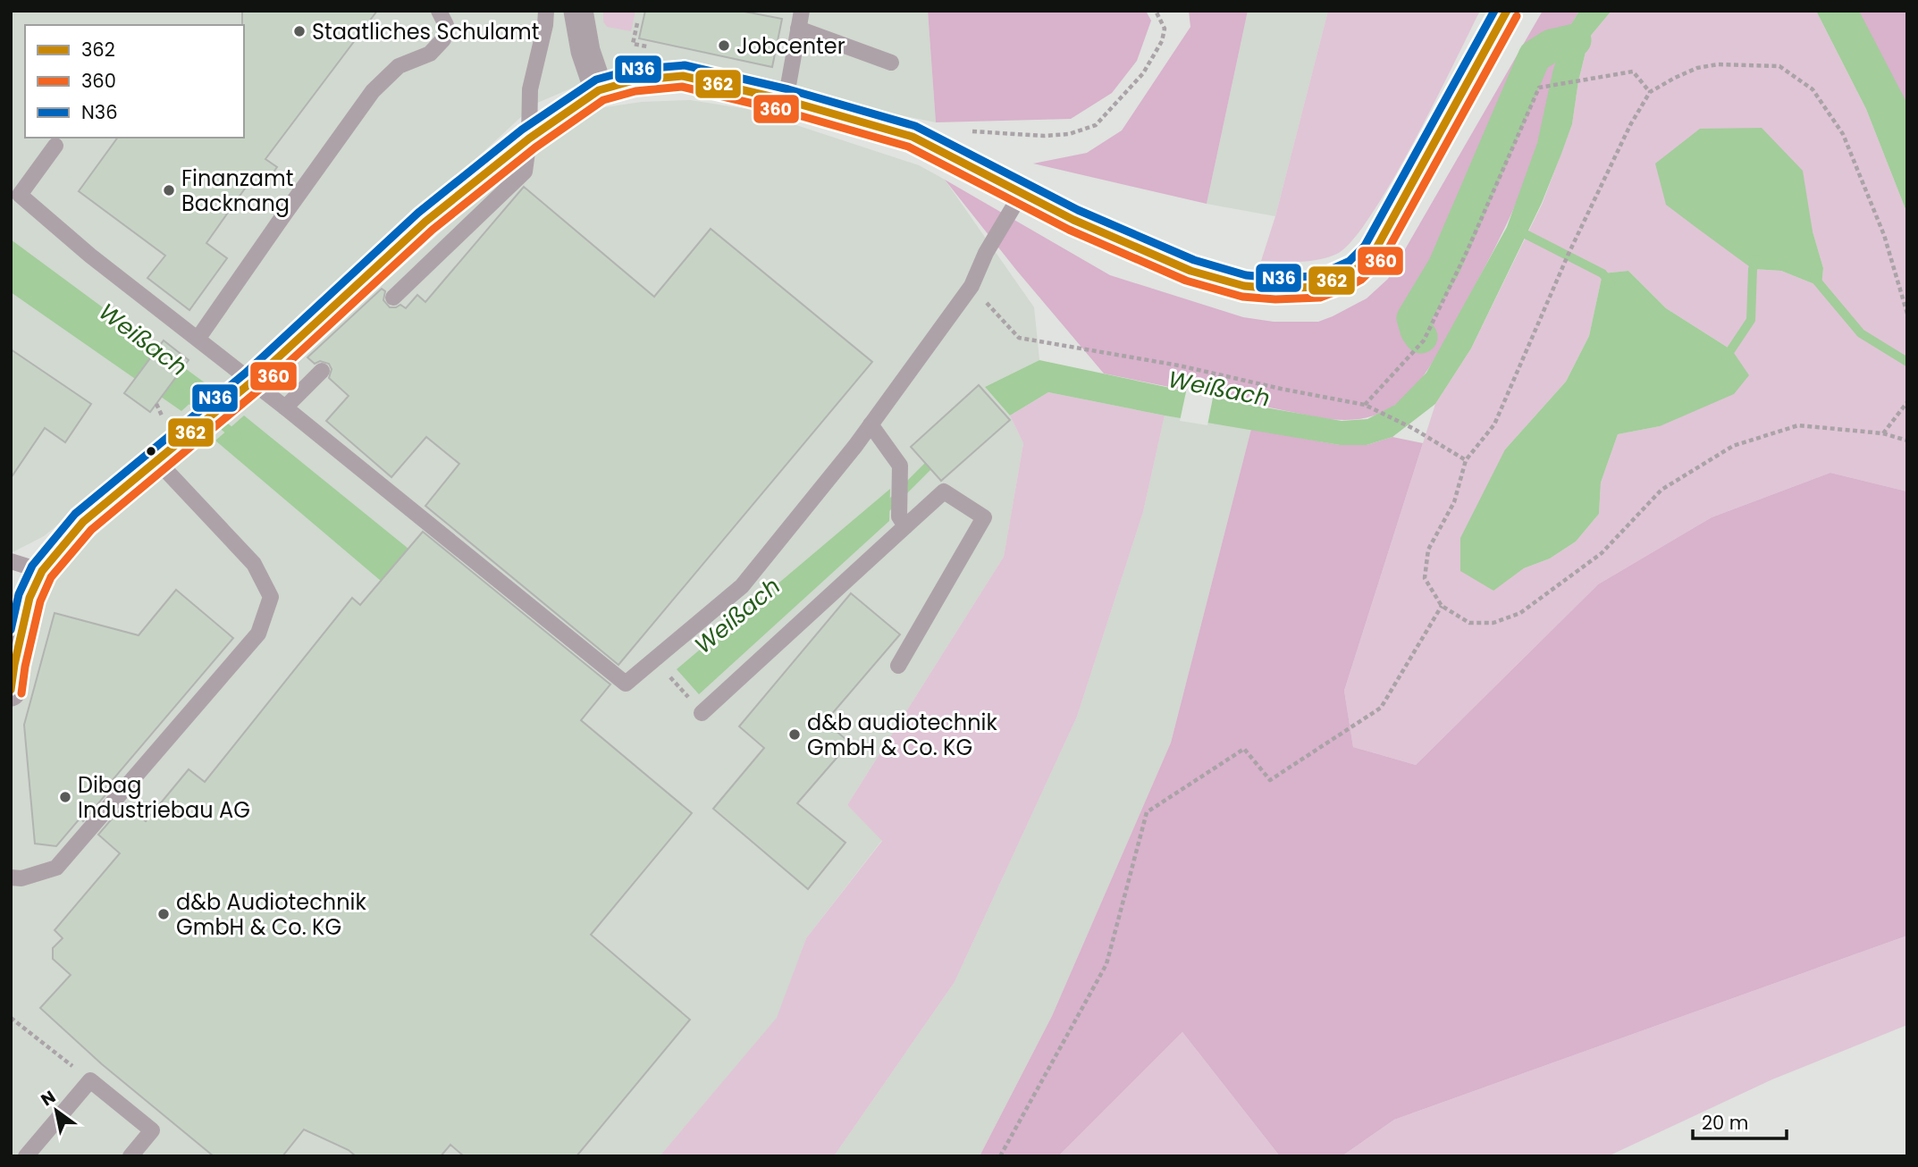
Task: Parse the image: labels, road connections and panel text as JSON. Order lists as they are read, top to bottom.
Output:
{
  "water": ["Weißach"],
  "places": [
    "Staatliches Schulamt",
    "Jobcenter",
    "Finanzamt Backnang",
    "d&b audiotechnik GmbH & Co. KG",
    "Dibag Industriebau AG",
    "d&b Audiotechnik GmbH & Co. KG"
  ],
  "lines": ["transit line 362", "transit line N36", "transit line 360"],
  "legend": ["362", "360", "N36"],
  "scale_bar": "20 m",
  "north": "top left"
}
